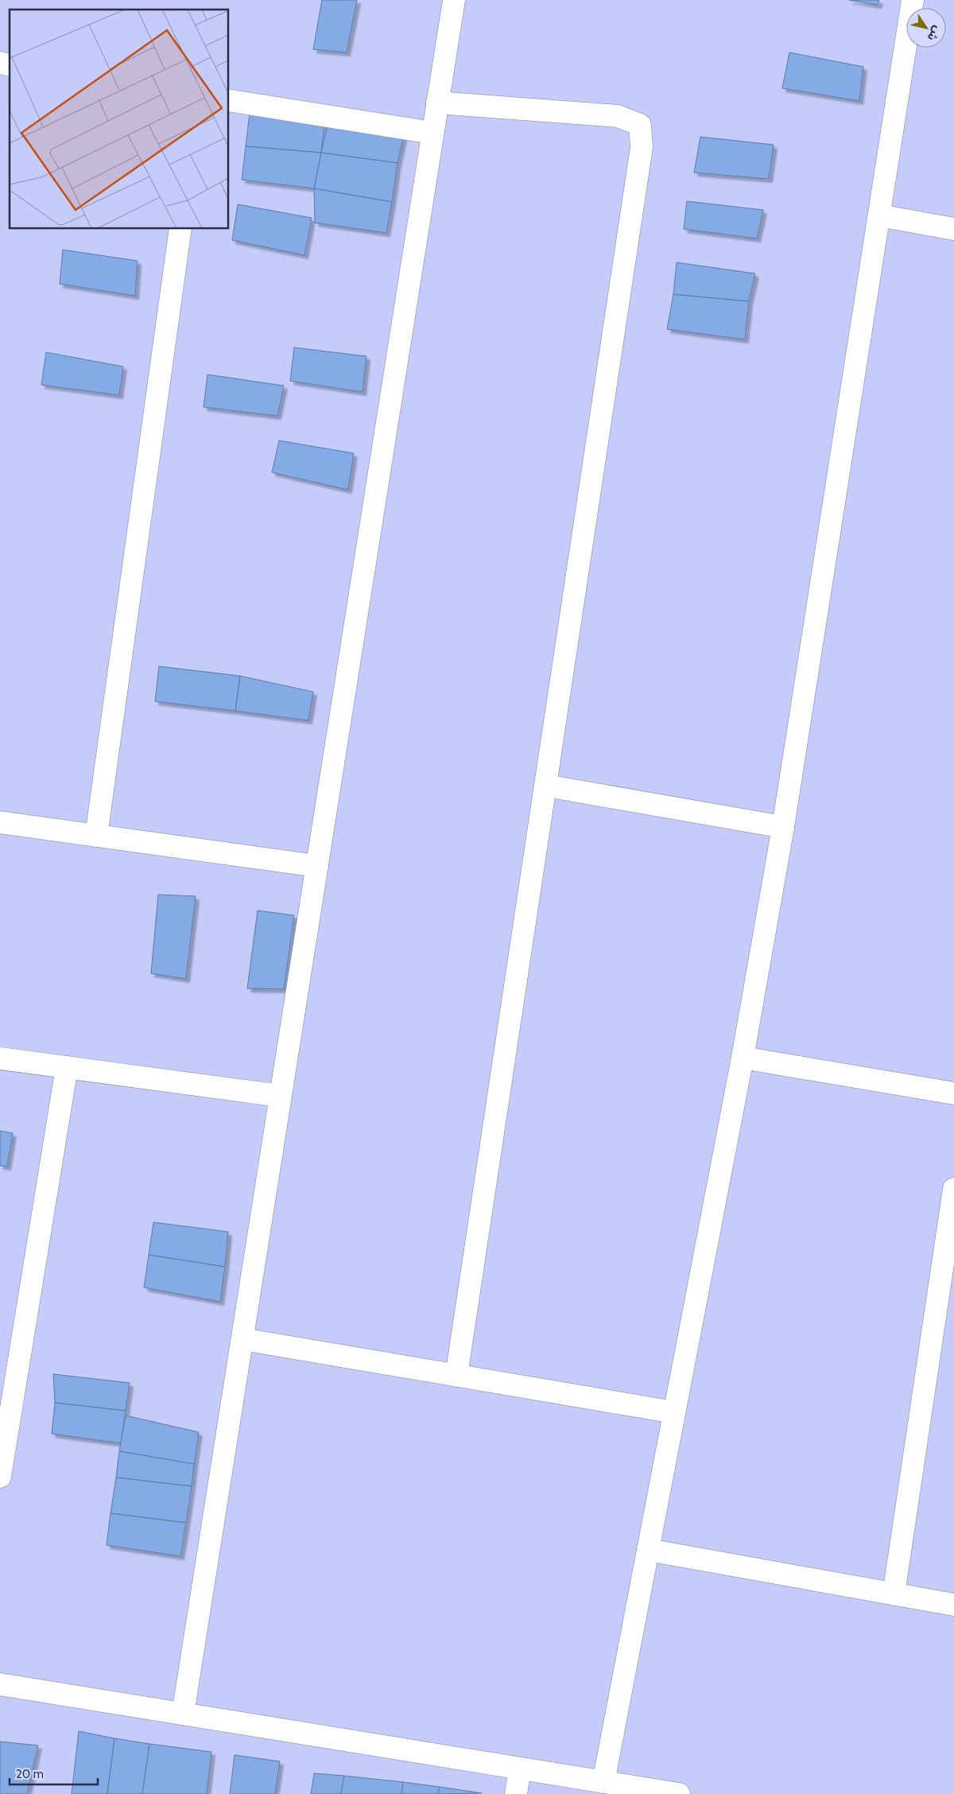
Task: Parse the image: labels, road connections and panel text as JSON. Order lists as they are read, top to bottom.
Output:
{
  "scale_bar": "20 m",
  "north": "bottom right"
}
